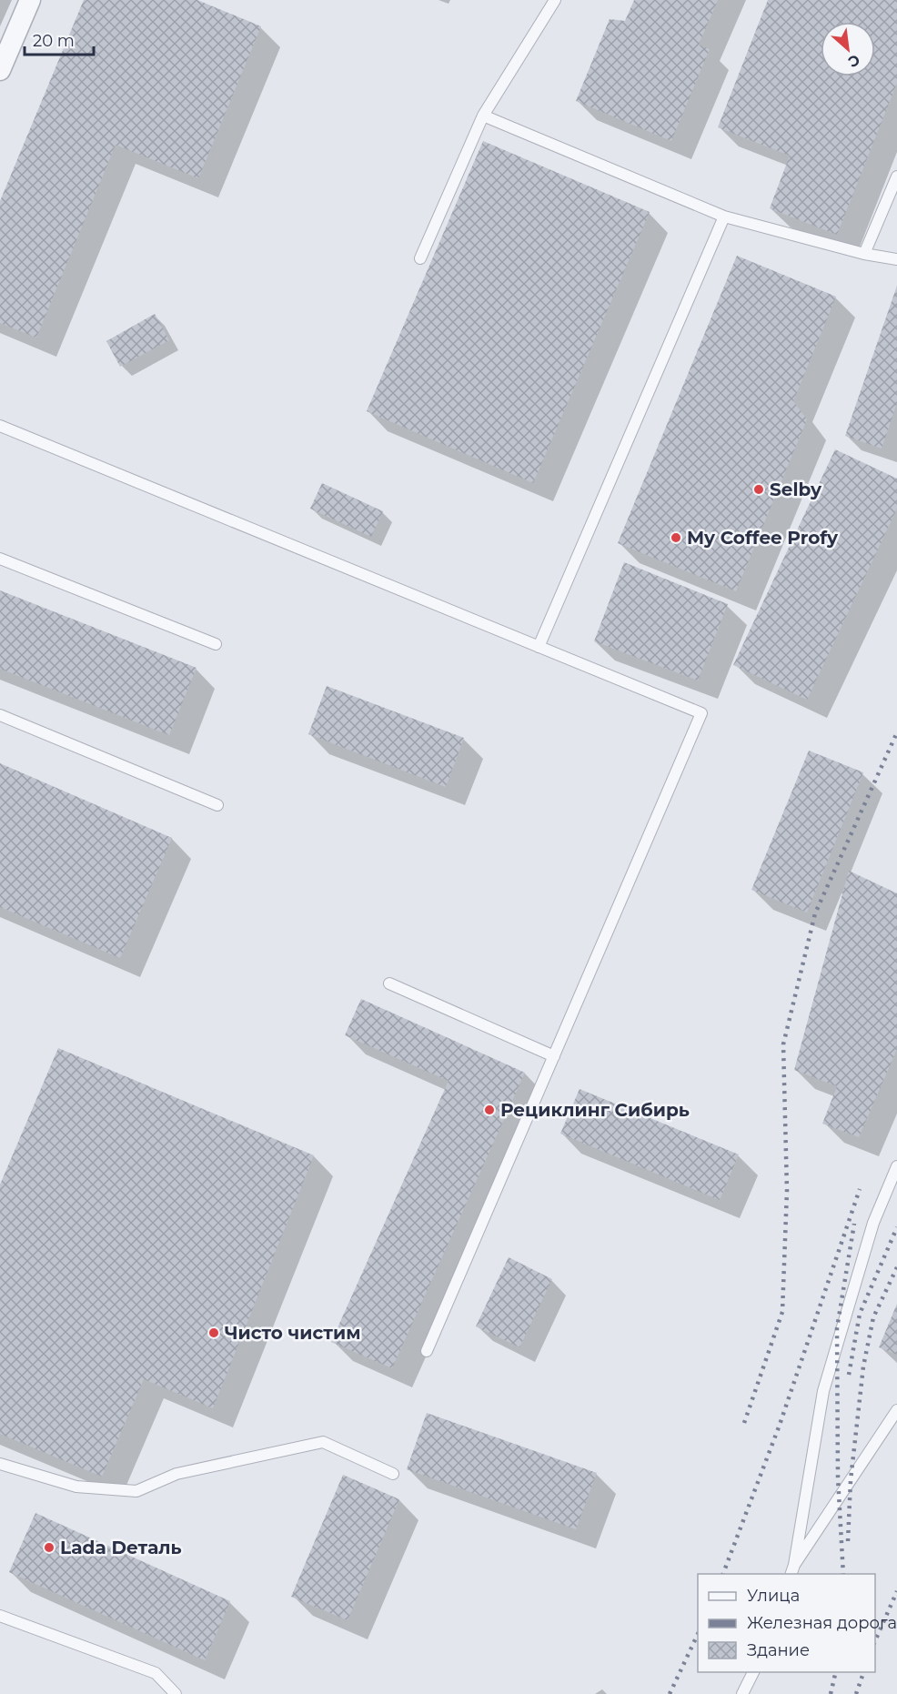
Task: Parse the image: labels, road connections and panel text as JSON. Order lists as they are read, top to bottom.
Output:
{
  "places": [
    "Selby",
    "My Coffee Profy",
    "Рециклинг Сибирь",
    "Чисто чистим",
    "Lada Dеталь"
  ],
  "legend": ["Улица", "Железная дорога", "Здание"],
  "scale_bar": "20 m",
  "north": "bottom right"
}
